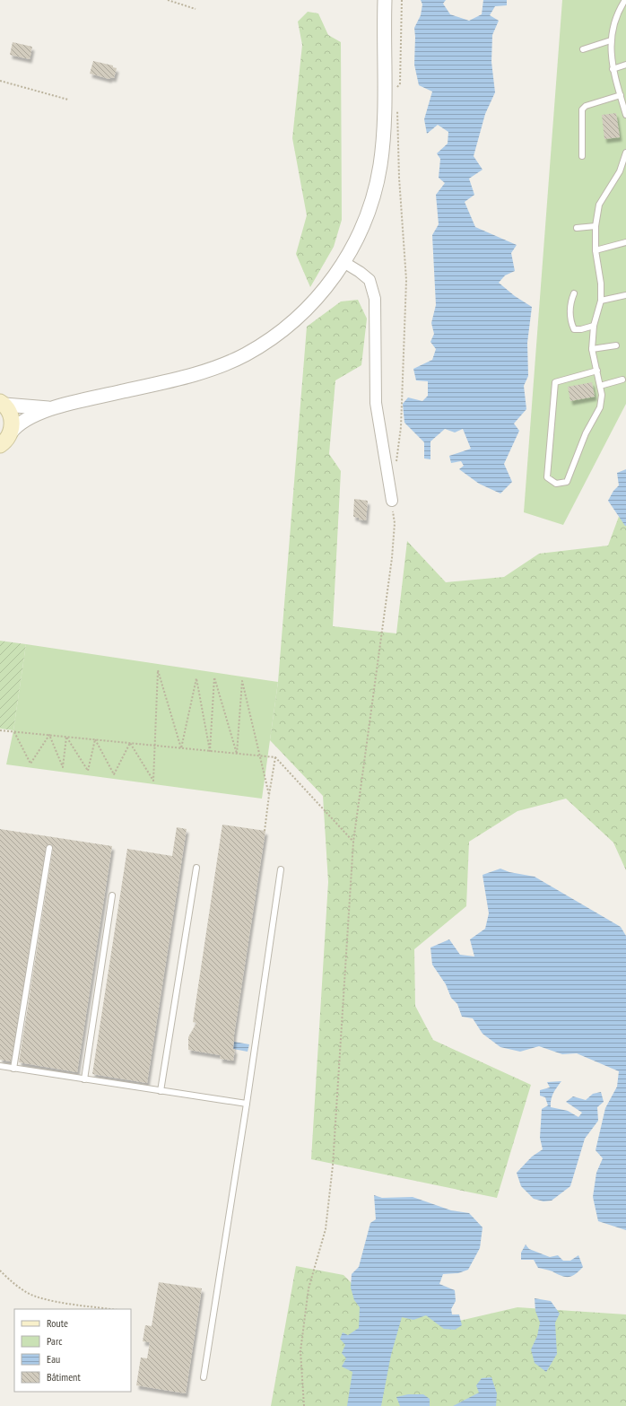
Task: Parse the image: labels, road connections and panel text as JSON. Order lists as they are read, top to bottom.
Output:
{
  "legend": [
    "Route",
    "Parc",
    "Eau",
    "Bâtiment"
  ]
}
